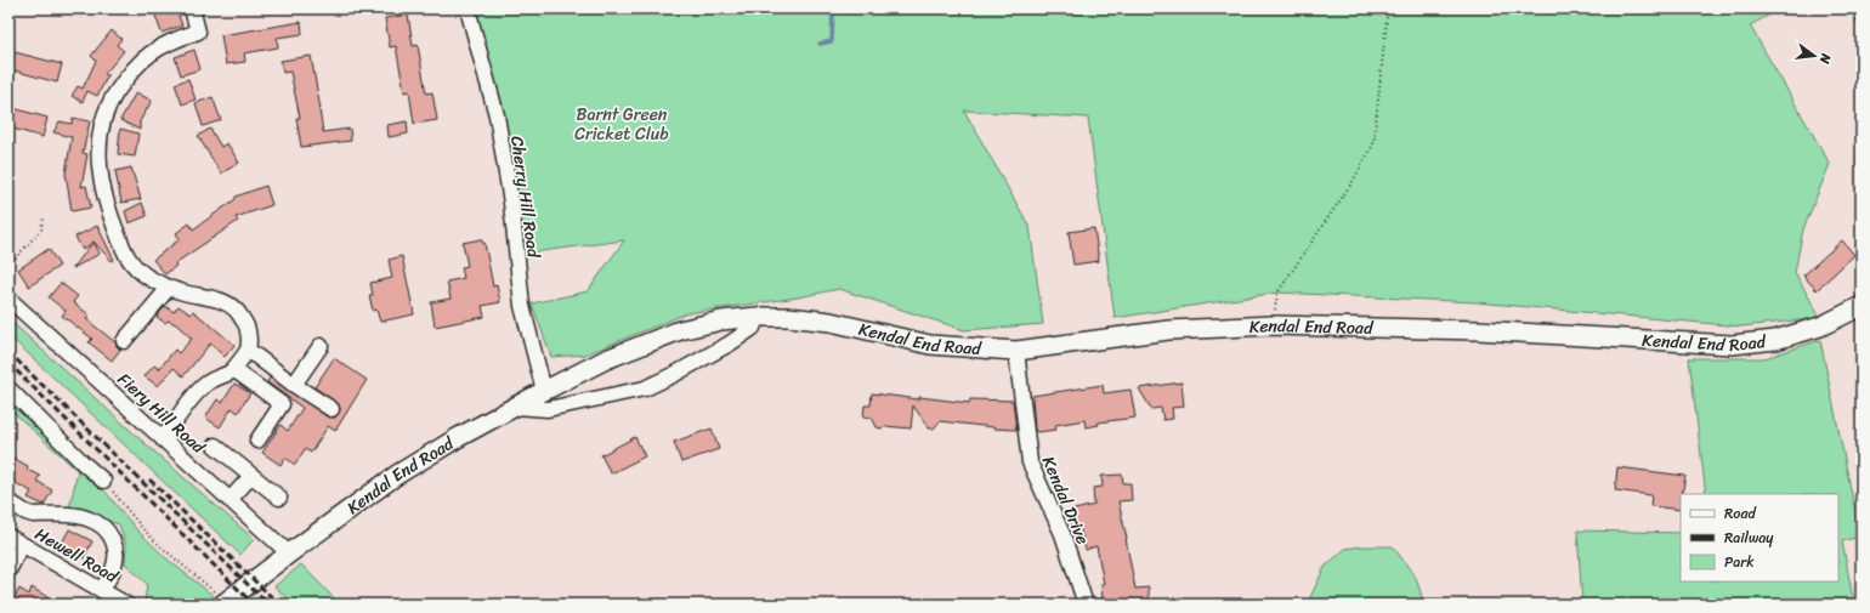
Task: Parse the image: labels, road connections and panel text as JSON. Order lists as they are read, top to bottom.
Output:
{
  "streets": {
    "main road": ["Kendal End Road"],
    "street": [
      "Cherry Hill Road",
      "Fiery Hill Road",
      "Kendal Drive",
      "Hewell Road"
    ]
  },
  "crossings": [
    ["Cherry Hill Road", "Kendal End Road"],
    ["Kendal End Road", "Fiery Hill Road"],
    ["Kendal End Road", "Kendal Drive"]
  ],
  "parks": ["Barnt Green Cricket Club"],
  "legend": ["Road", "Railway", "Park"],
  "north": "right"
}
